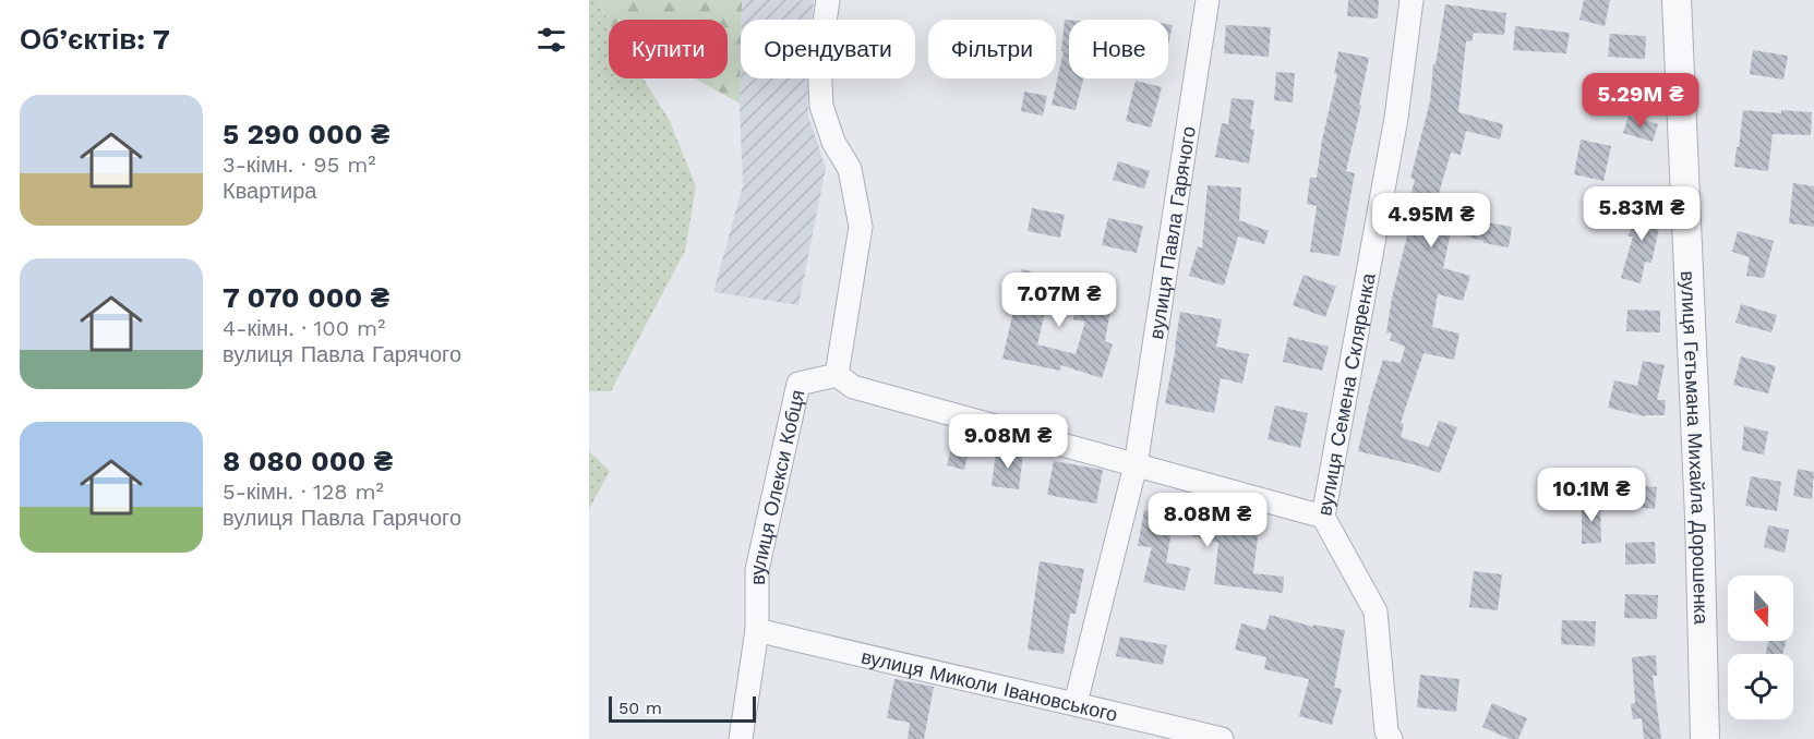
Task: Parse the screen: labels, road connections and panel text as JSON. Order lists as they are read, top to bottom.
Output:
{
  "streets": {
    "street": [
      "вулиця Павла Гарячого",
      "вулиця Семена Скляренка",
      "вулиця Гетьмана Михайла Дорошенка",
      "вулиця Олекси Кобця",
      "вулиця Миколи Івановського"
    ]
  },
  "crossings": [
    ["вулиця Павла Гарячого", "вулиця Миколи Івановського"],
    ["вулиця Олекси Кобця", "вулиця Миколи Івановського"]
  ],
  "scale_bar": "50 m",
  "north": "bottom",
  "page": {
    "heading": "Об’єктів: 7",
    "chip": [
      "Купити",
      "Орендувати",
      "Фільтри",
      "Нове"
    ],
    "price": [
      "5.29M ₴",
      "5.83M ₴",
      "4.95M ₴",
      "7.07M ₴",
      "9.08M ₴",
      "10.1M ₴",
      "8.08M ₴"
    ],
    "list": [
      {
        "name": "5 290 000 ₴",
        "note": "3-кімн. · 95 m² · Квартира"
      },
      {
        "name": "7 070 000 ₴",
        "note": "4-кімн. · 100 m² · вулиця Павла Гарячого"
      },
      {
        "name": "8 080 000 ₴",
        "note": "5-кімн. · 128 m² · вулиця Павла Гарячого"
      }
    ],
    "scale": "50 m"
  }
}
